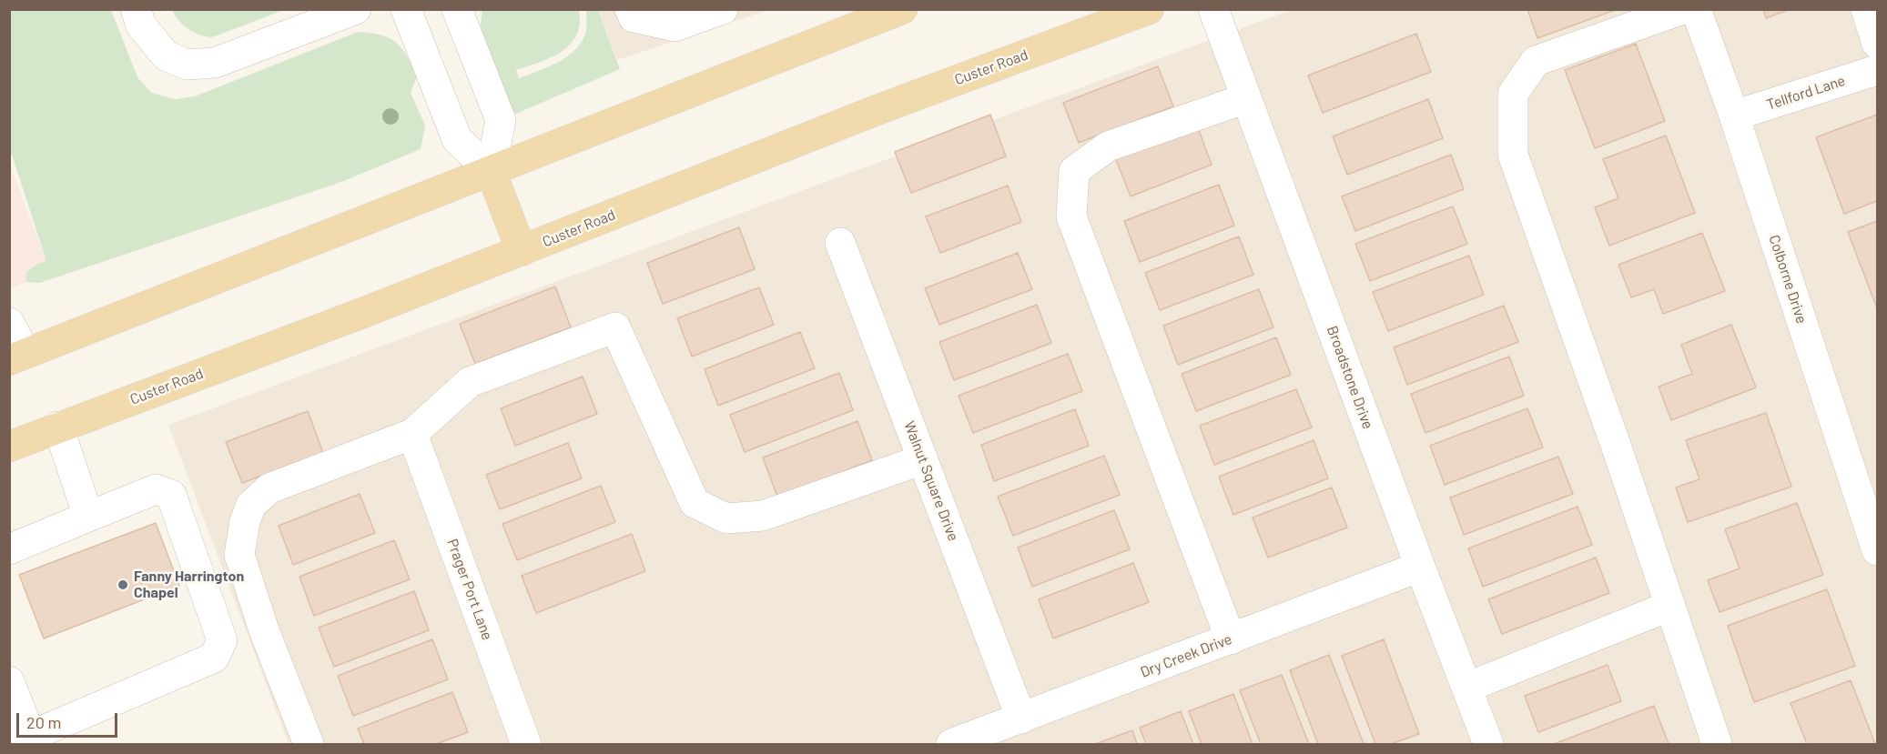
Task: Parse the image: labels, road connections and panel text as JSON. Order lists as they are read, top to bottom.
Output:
{
  "streets": {
    "main road": ["Custer Road"],
    "street": [
      "Tellford Lane",
      "Colborne Drive",
      "Broadstone Drive",
      "Walnut Square Drive",
      "Prager Port Lane",
      "Dry Creek Drive"
    ]
  },
  "crossings": [
    ["Tellford Lane", "Colborne Drive"],
    ["Broadstone Drive", "Dry Creek Drive"],
    ["Walnut Square Drive", "Dry Creek Drive"]
  ],
  "places": ["Fanny Harrington Chapel"],
  "scale_bar": "20 m"
}
